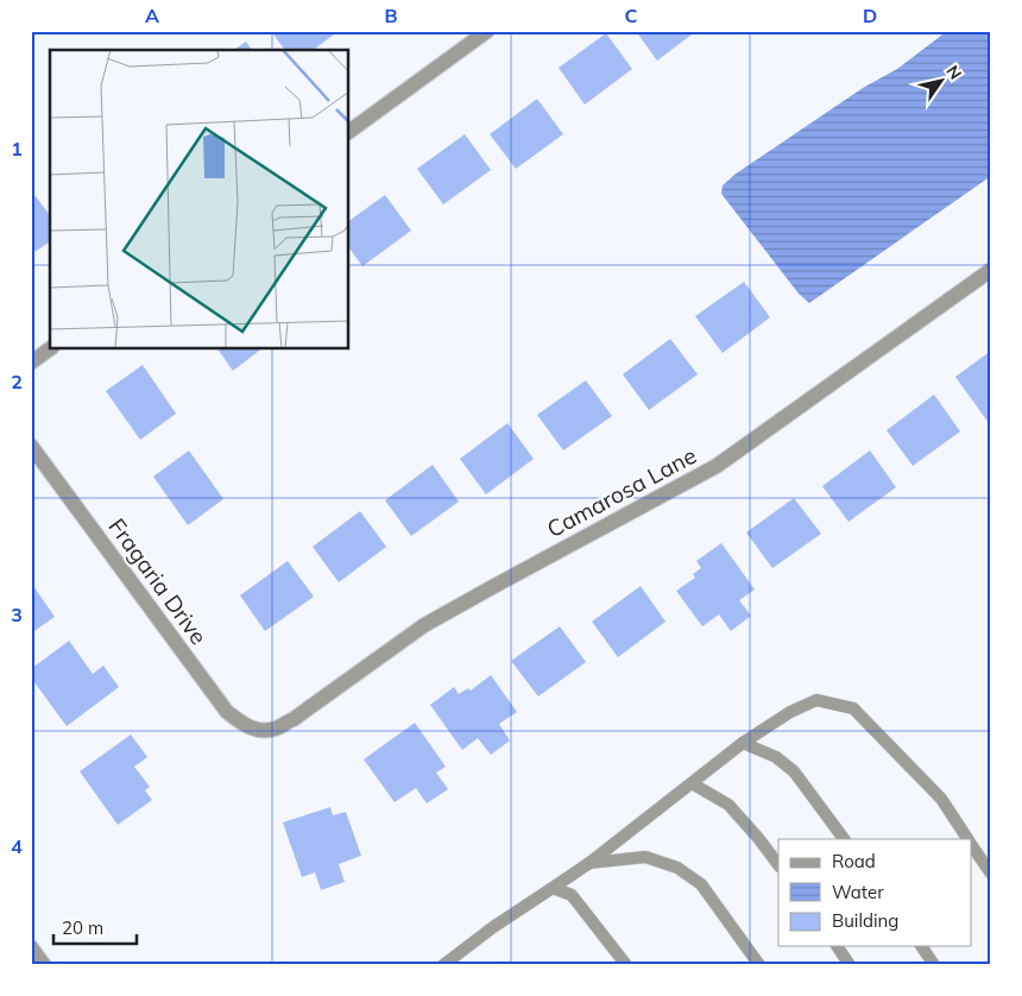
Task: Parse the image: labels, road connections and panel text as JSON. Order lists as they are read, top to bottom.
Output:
{
  "streets": {
    "street": ["Camarosa Lane", "Fragaria Drive"]
  },
  "crossings": [
    ["Camarosa Lane", "Fragaria Drive"]
  ],
  "legend": ["Road", "Water", "Building"],
  "scale_bar": "20 m",
  "north": "top right",
  "grid": {
    "columns": [
      "A",
      "B",
      "C",
      "D"
    ],
    "rows": [
      "1",
      "2",
      "3",
      "4"
    ]
  }
}
